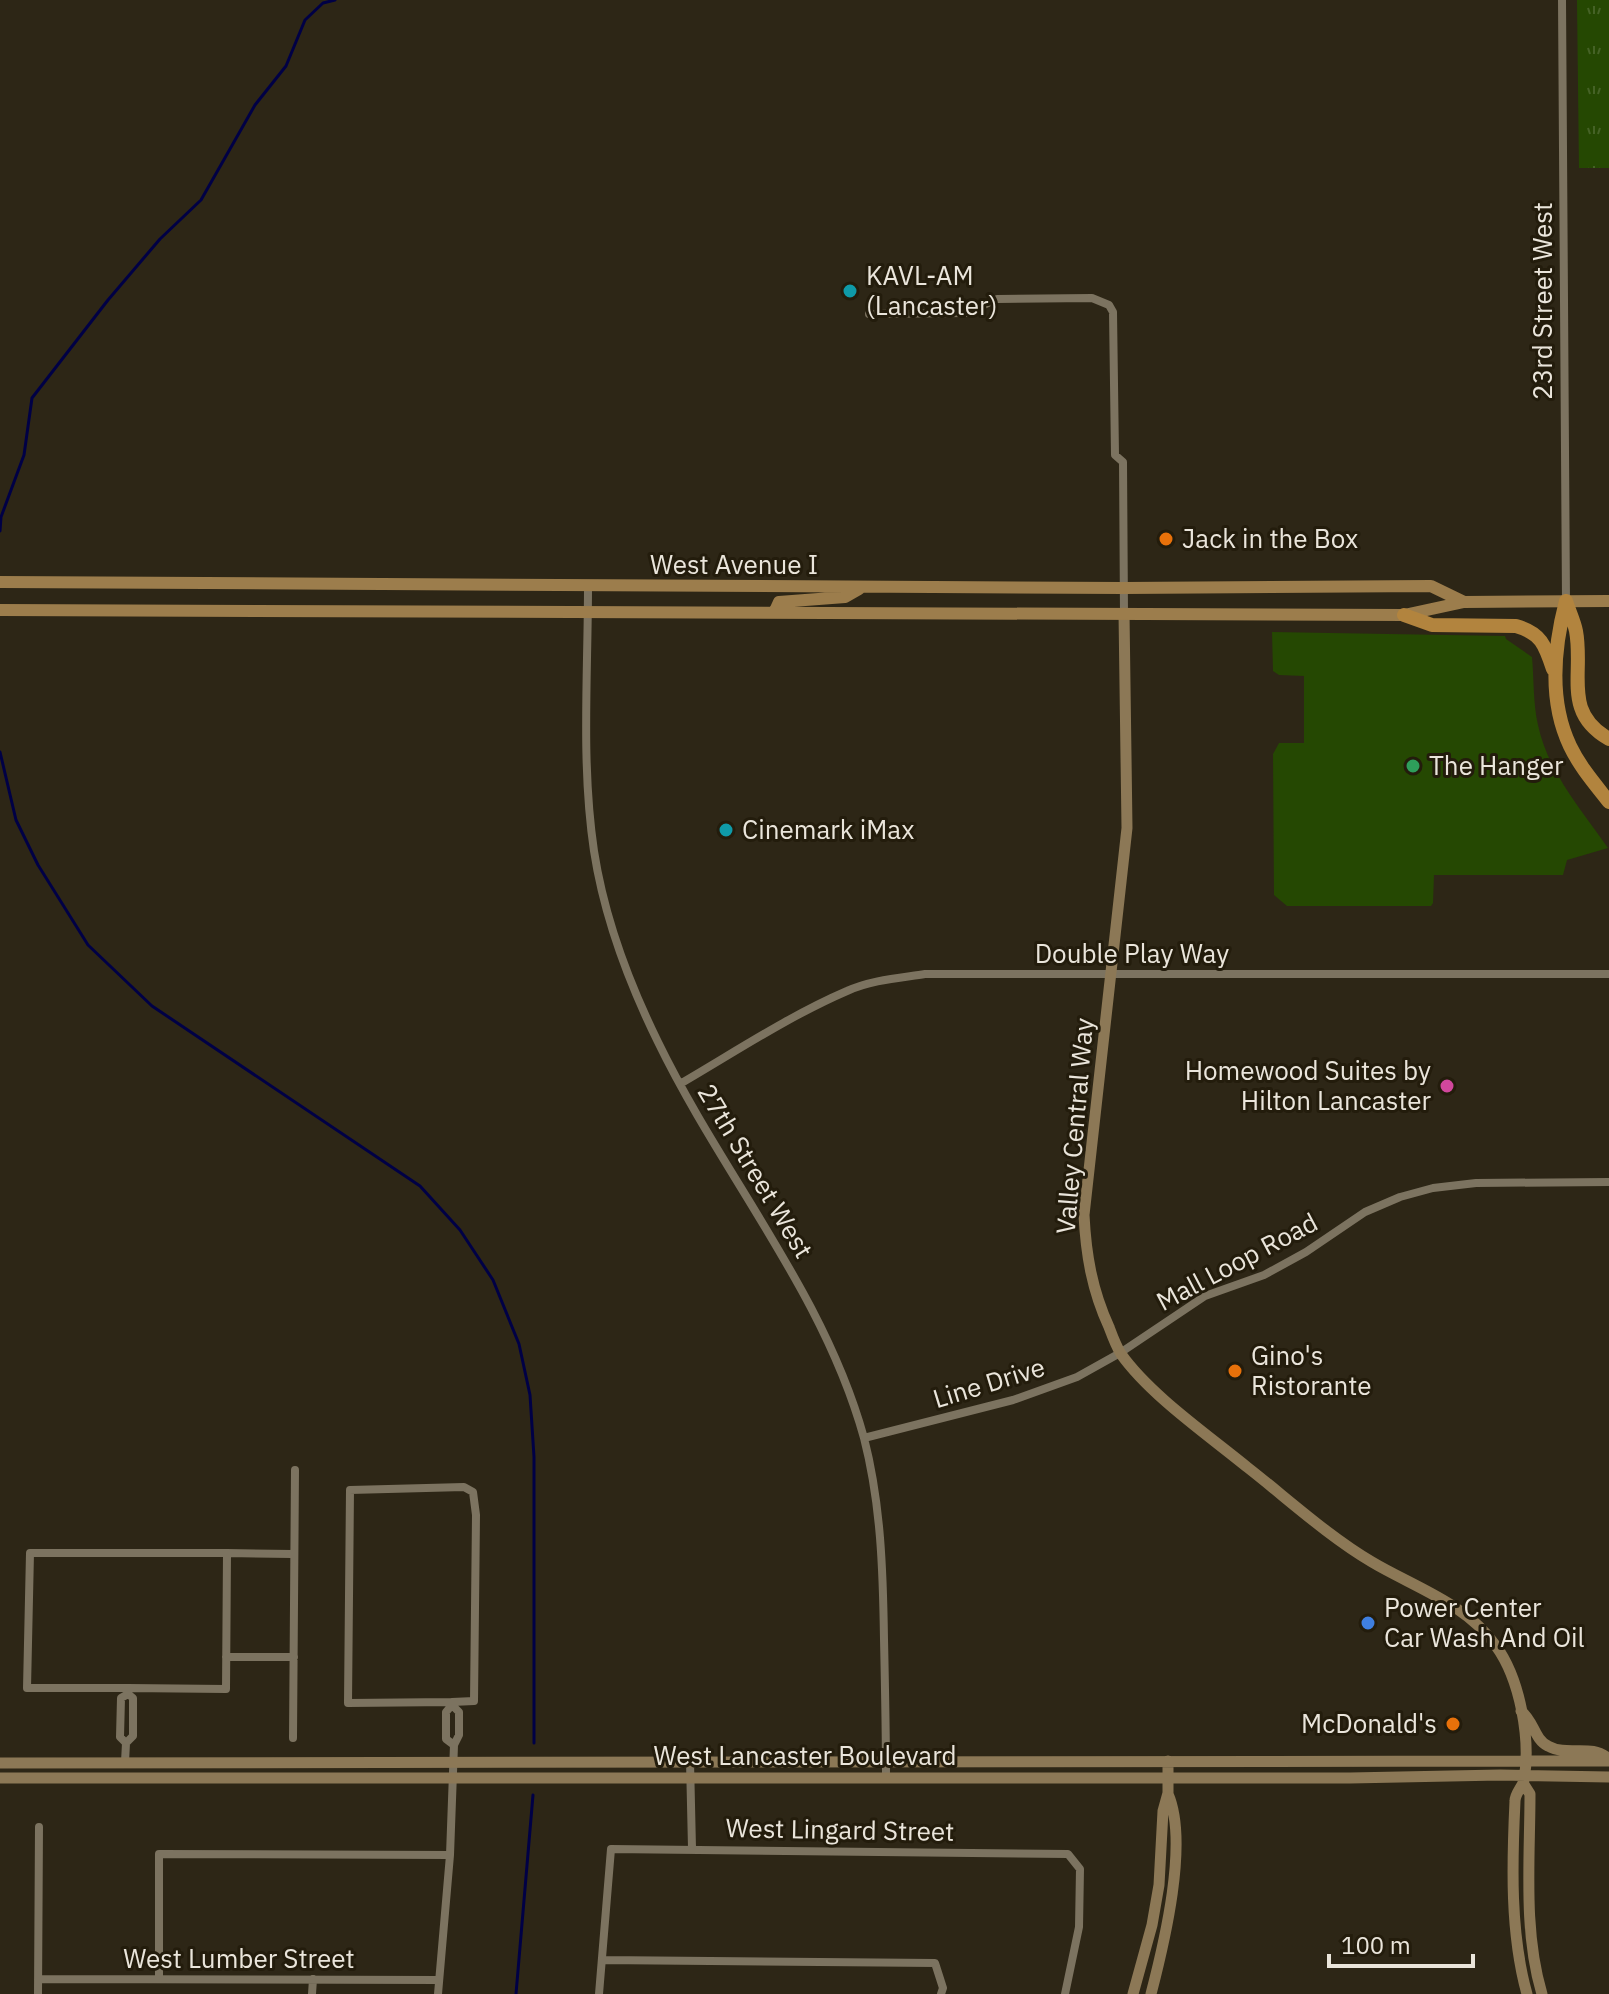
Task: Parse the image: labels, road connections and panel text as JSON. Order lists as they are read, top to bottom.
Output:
{
  "streets": {
    "main road": ["West Avenue I"],
    "street": [
      "23rd Street West",
      "Double Play Way",
      "Valley Central Way",
      "27th Street West",
      "Mall Loop Road",
      "Line Drive",
      "West Lancaster Boulevard",
      "West Lingard Street",
      "West Lumber Street"
    ]
  },
  "crossings": [
    ["23rd Street West", "West Avenue I"],
    ["West Avenue I", "Valley Central Way"],
    ["West Avenue I", "27th Street West"],
    ["Double Play Way", "Valley Central Way"],
    ["Double Play Way", "27th Street West"],
    ["Valley Central Way", "Mall Loop Road"],
    ["Valley Central Way", "Line Drive"],
    ["Valley Central Way", "West Lancaster Boulevard"],
    ["27th Street West", "Line Drive"],
    ["27th Street West", "West Lancaster Boulevard"],
    ["Mall Loop Road", "Line Drive"]
  ],
  "places": [
    "KAVL-AM (Lancaster)",
    "Jack in the Box",
    "The Hanger",
    "Cinemark iMax",
    "Homewood Suites by Hilton Lancaster",
    "Gino's Ristorante",
    "Power Center Car Wash And Oil",
    "McDonald's"
  ],
  "scale_bar": "100 m"
}
